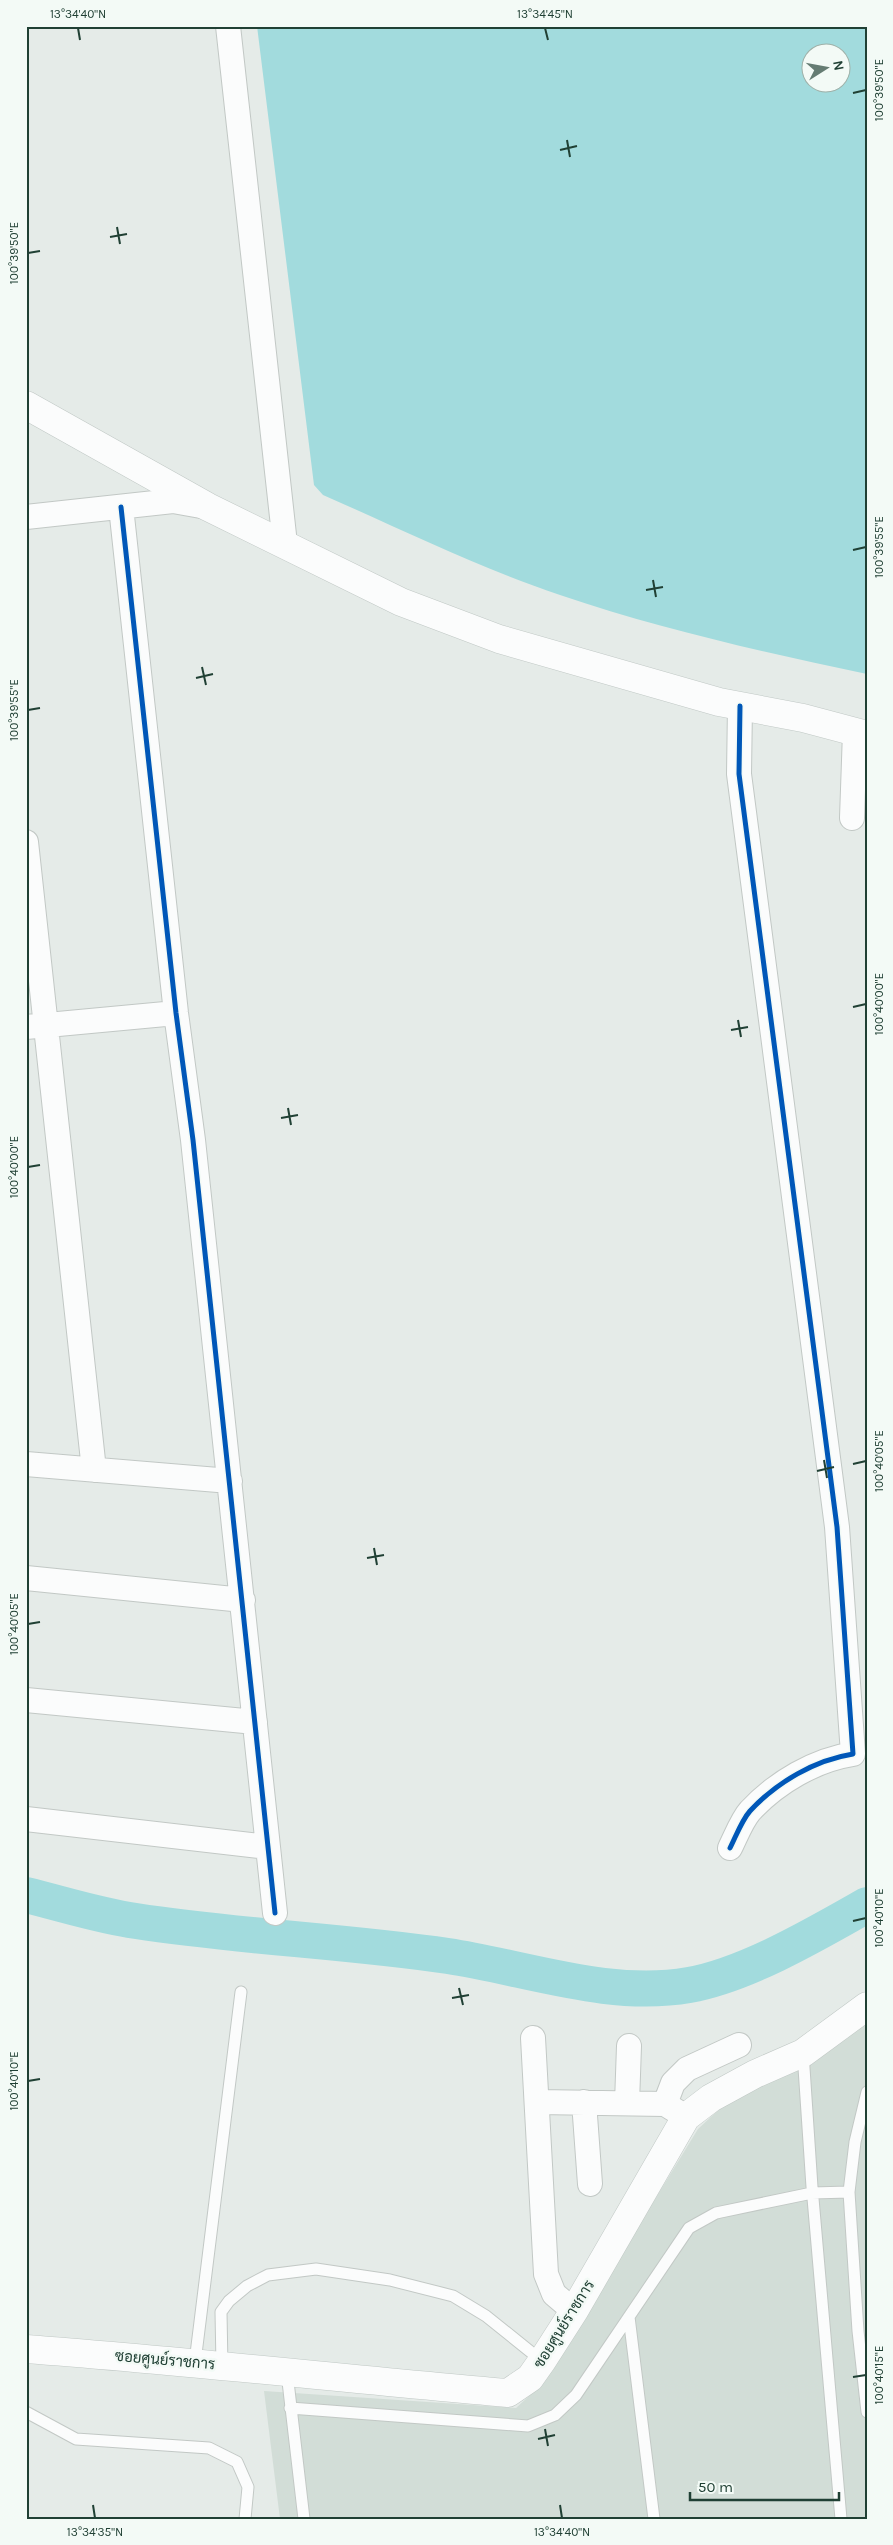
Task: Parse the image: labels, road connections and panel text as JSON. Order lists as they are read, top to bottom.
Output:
{
  "streets": {
    "street": ["ซอยศูนย์ราชการ"]
  },
  "scale_bar": "50 m",
  "north": "right",
  "coordinates": [
    "13°34'40\"N",
    "13°34'45\"N",
    "100°39'50\"E",
    "100°39'55\"E",
    "100°40'00\"E",
    "100°40'05\"E",
    "100°40'10\"E",
    "100°40'15\"E",
    "13°34'35\"N"
  ]
}
